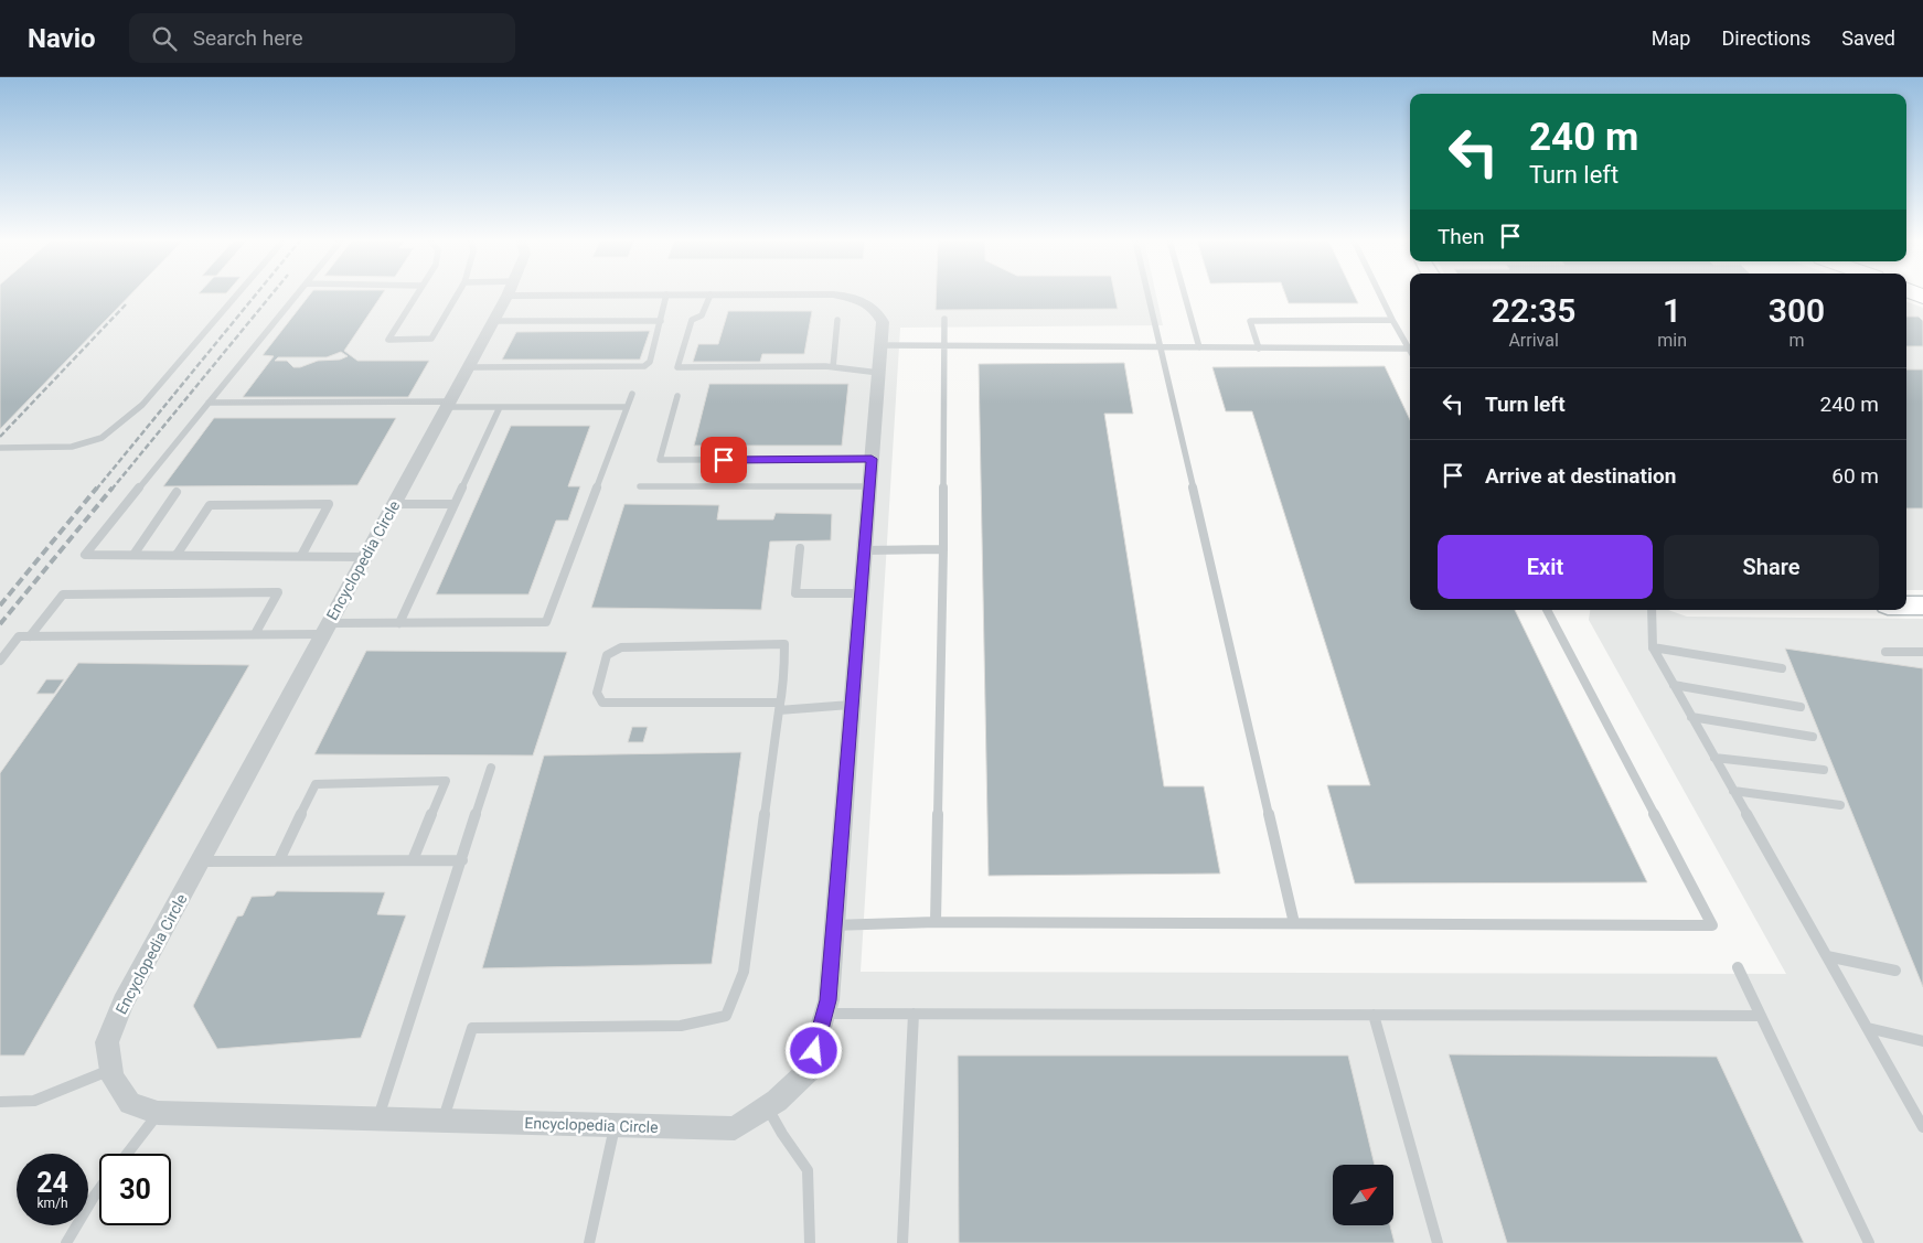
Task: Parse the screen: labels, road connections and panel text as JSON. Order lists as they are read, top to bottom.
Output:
{
  "streets": {
    "street": ["Encyclopedia Circle"]
  },
  "north": "top right",
  "page": {
    "header": "Navio",
    "search": "Search here",
    "nav": ["Map", "Directions", "Saved"],
    "turn": ["240 m", "Turn left"],
    "then": "Then",
    "eta": [
      "22:35",
      "Arrival",
      "1",
      "min",
      "300",
      "m"
    ],
    "list": [
      {
        "name": "Turn left",
        "value": "240 m"
      },
      {
        "name": "Arrive at destination",
        "value": "60 m"
      }
    ],
    "buttons": ["Exit", "Share"],
    "speed": "24 km/h",
    "limit": "30"
  }
}
